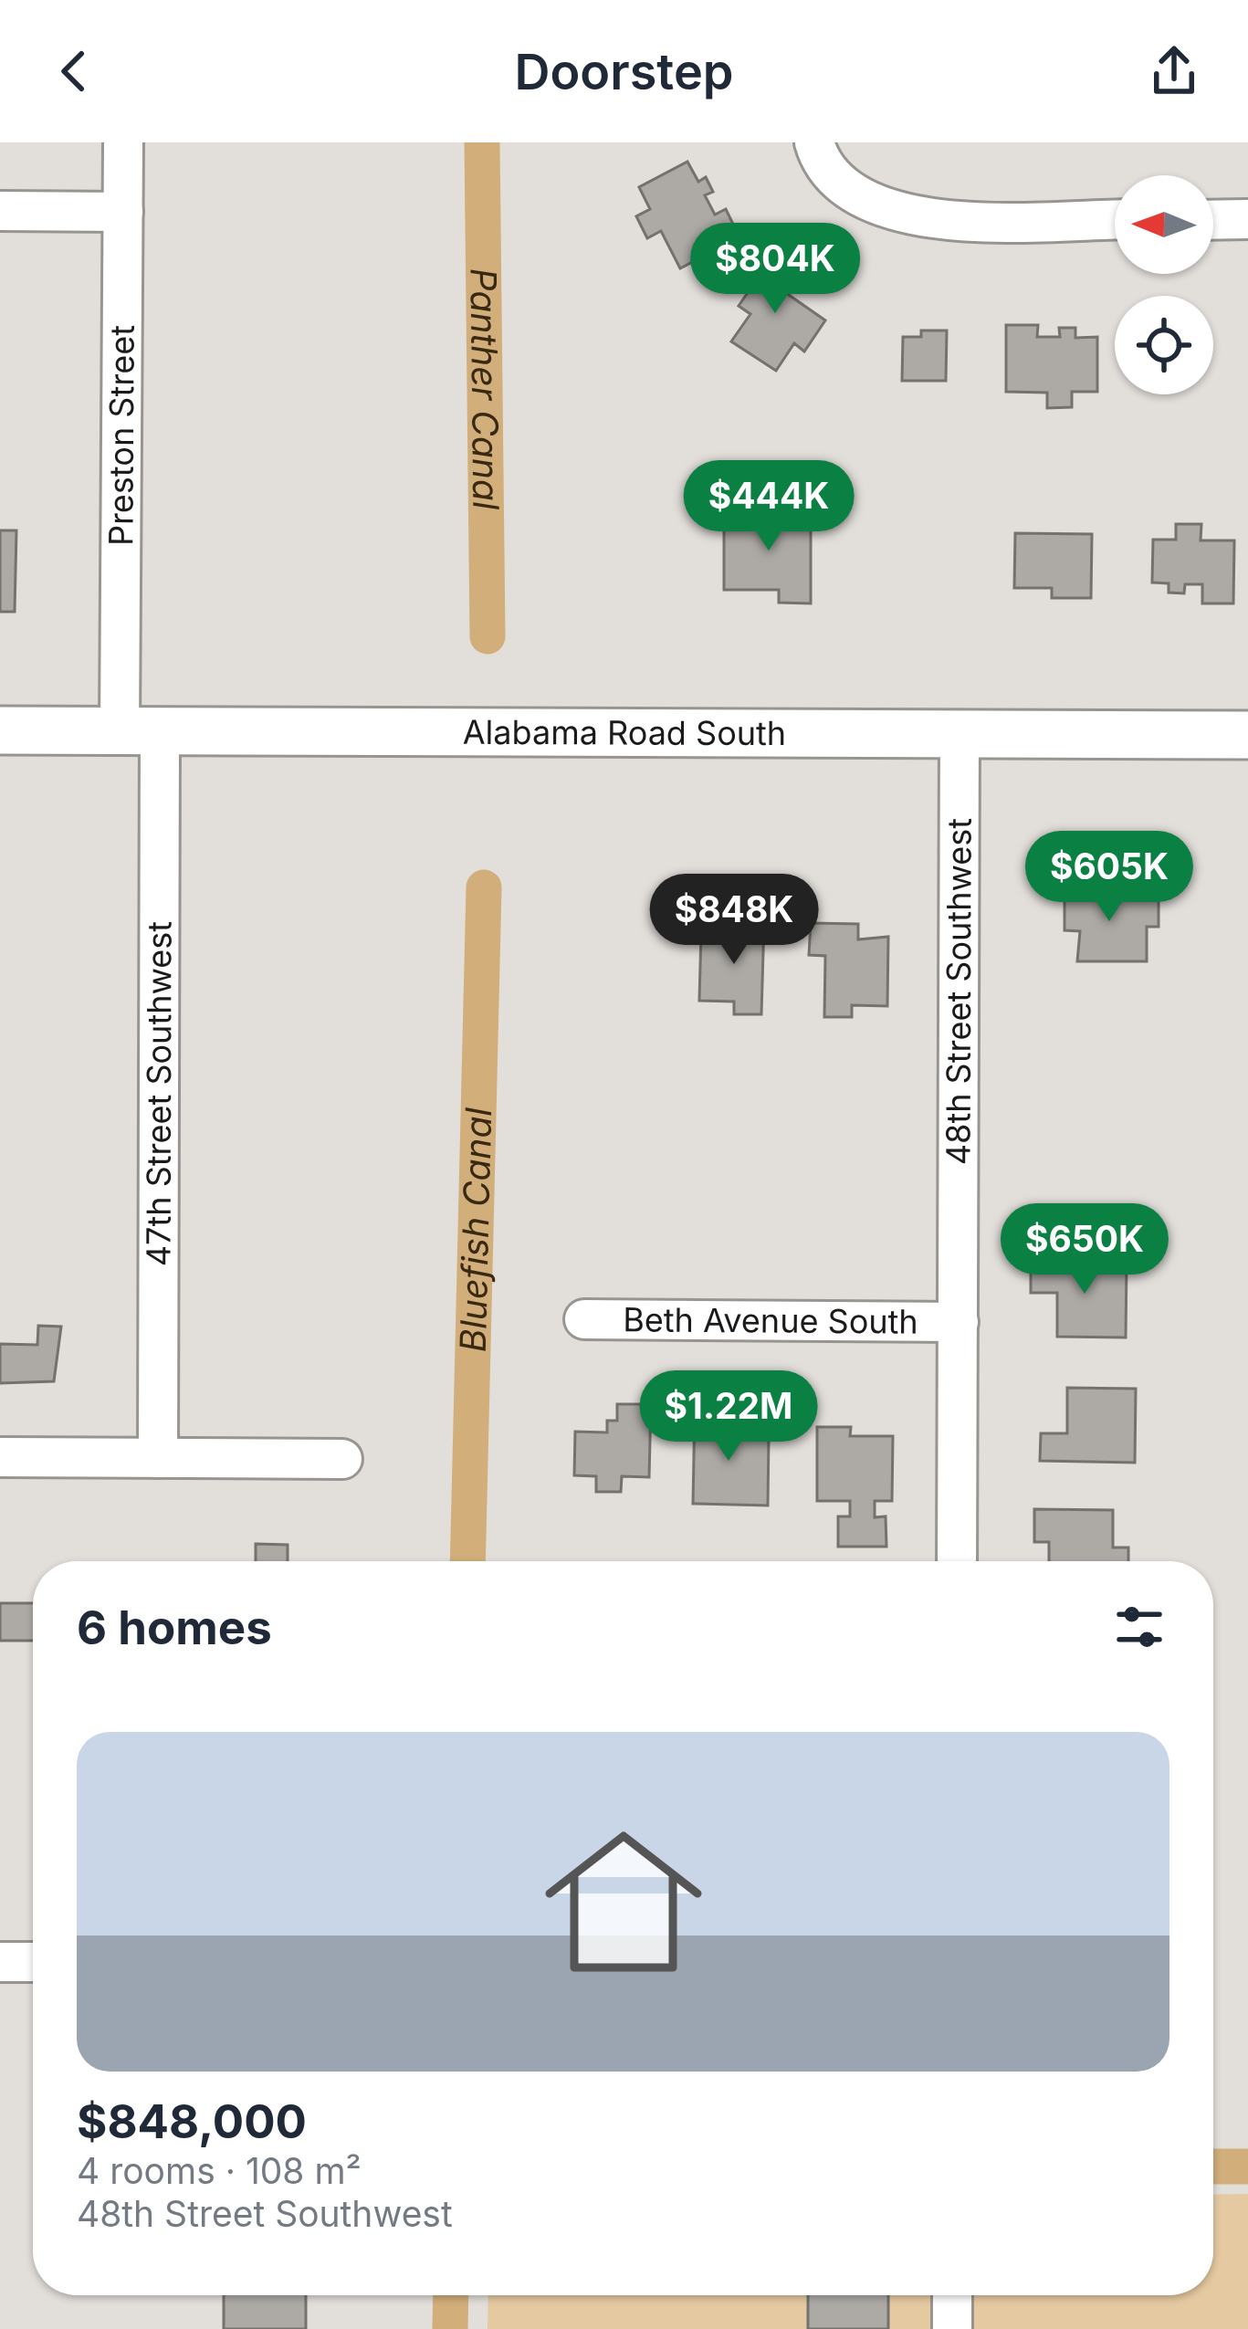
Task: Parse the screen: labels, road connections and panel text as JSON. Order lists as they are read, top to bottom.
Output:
{
  "streets": {
    "street": [
      "Preston Street",
      "Alabama Road South",
      "48th Street Southwest",
      "47th Street Southwest",
      "Beth Avenue South"
    ]
  },
  "crossings": [
    ["Preston Street", "Alabama Road South"],
    ["Preston Street", "47th Street Southwest"],
    ["Alabama Road South", "48th Street Southwest"],
    ["Alabama Road South", "47th Street Southwest"],
    ["48th Street Southwest", "Beth Avenue South"]
  ],
  "water": ["Panther Canal", "Bluefish Canal"],
  "north": "left",
  "page": {
    "header": "Doorstep",
    "price": [
      "$804K",
      "$444K",
      "$605K",
      "$848K",
      "$650K",
      "$1.22M"
    ],
    "heading": "6 homes",
    "list": [
      {
        "name": "$848,000",
        "note": "4 rooms · 108 m² · 48th Street Southwest"
      }
    ]
  }
}
